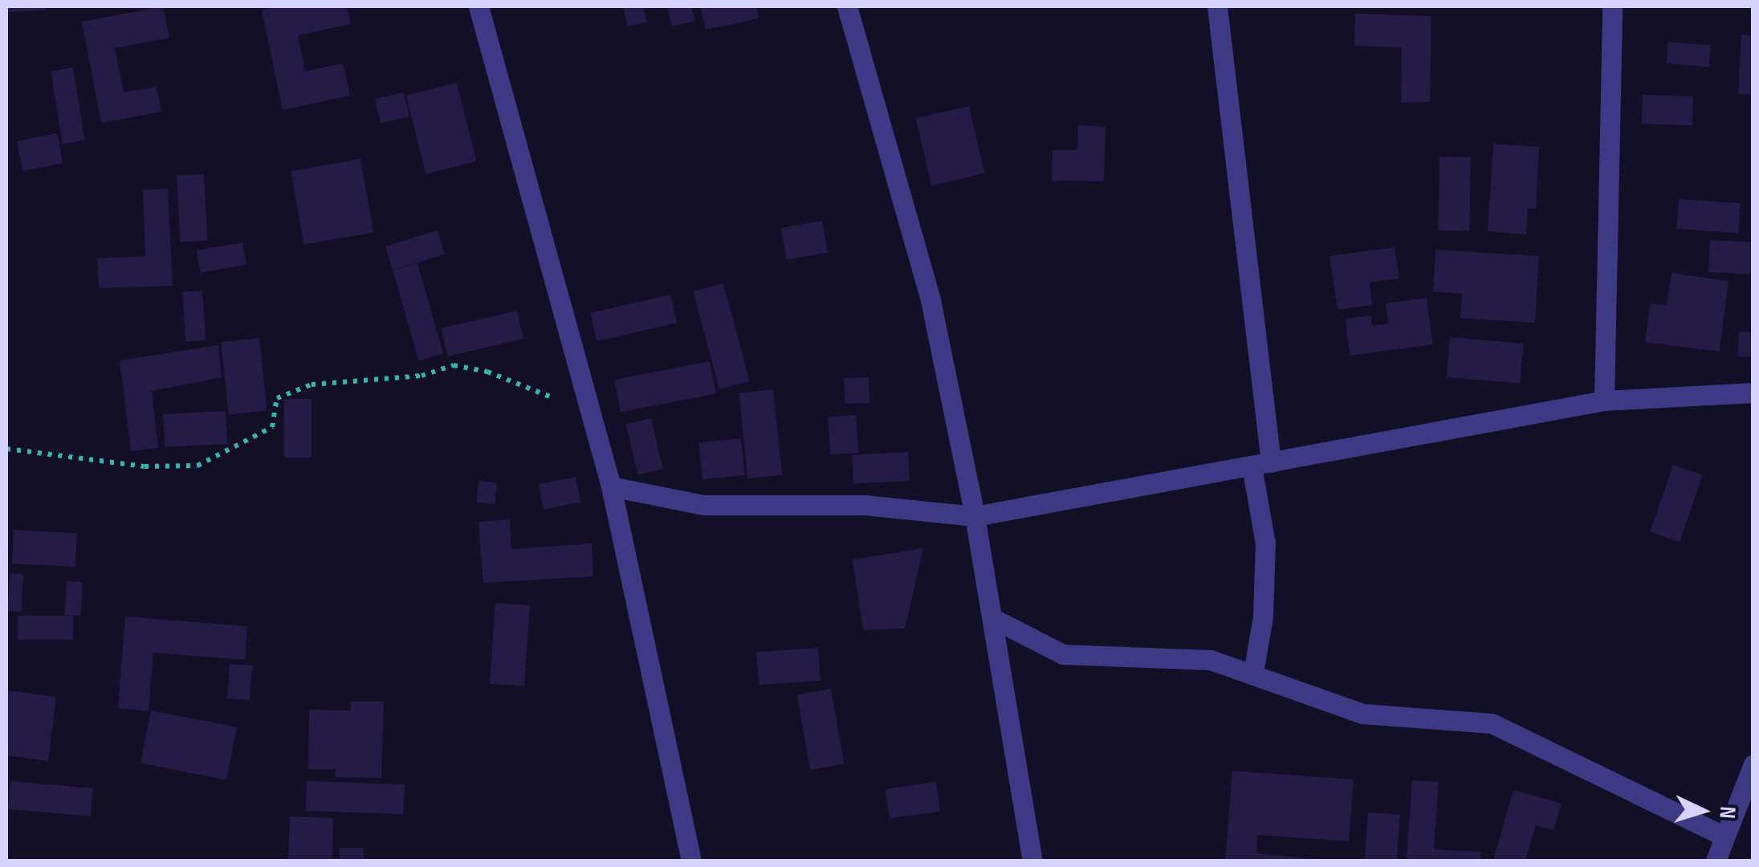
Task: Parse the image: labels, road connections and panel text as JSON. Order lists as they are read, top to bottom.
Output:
{
  "north": "right"
}
